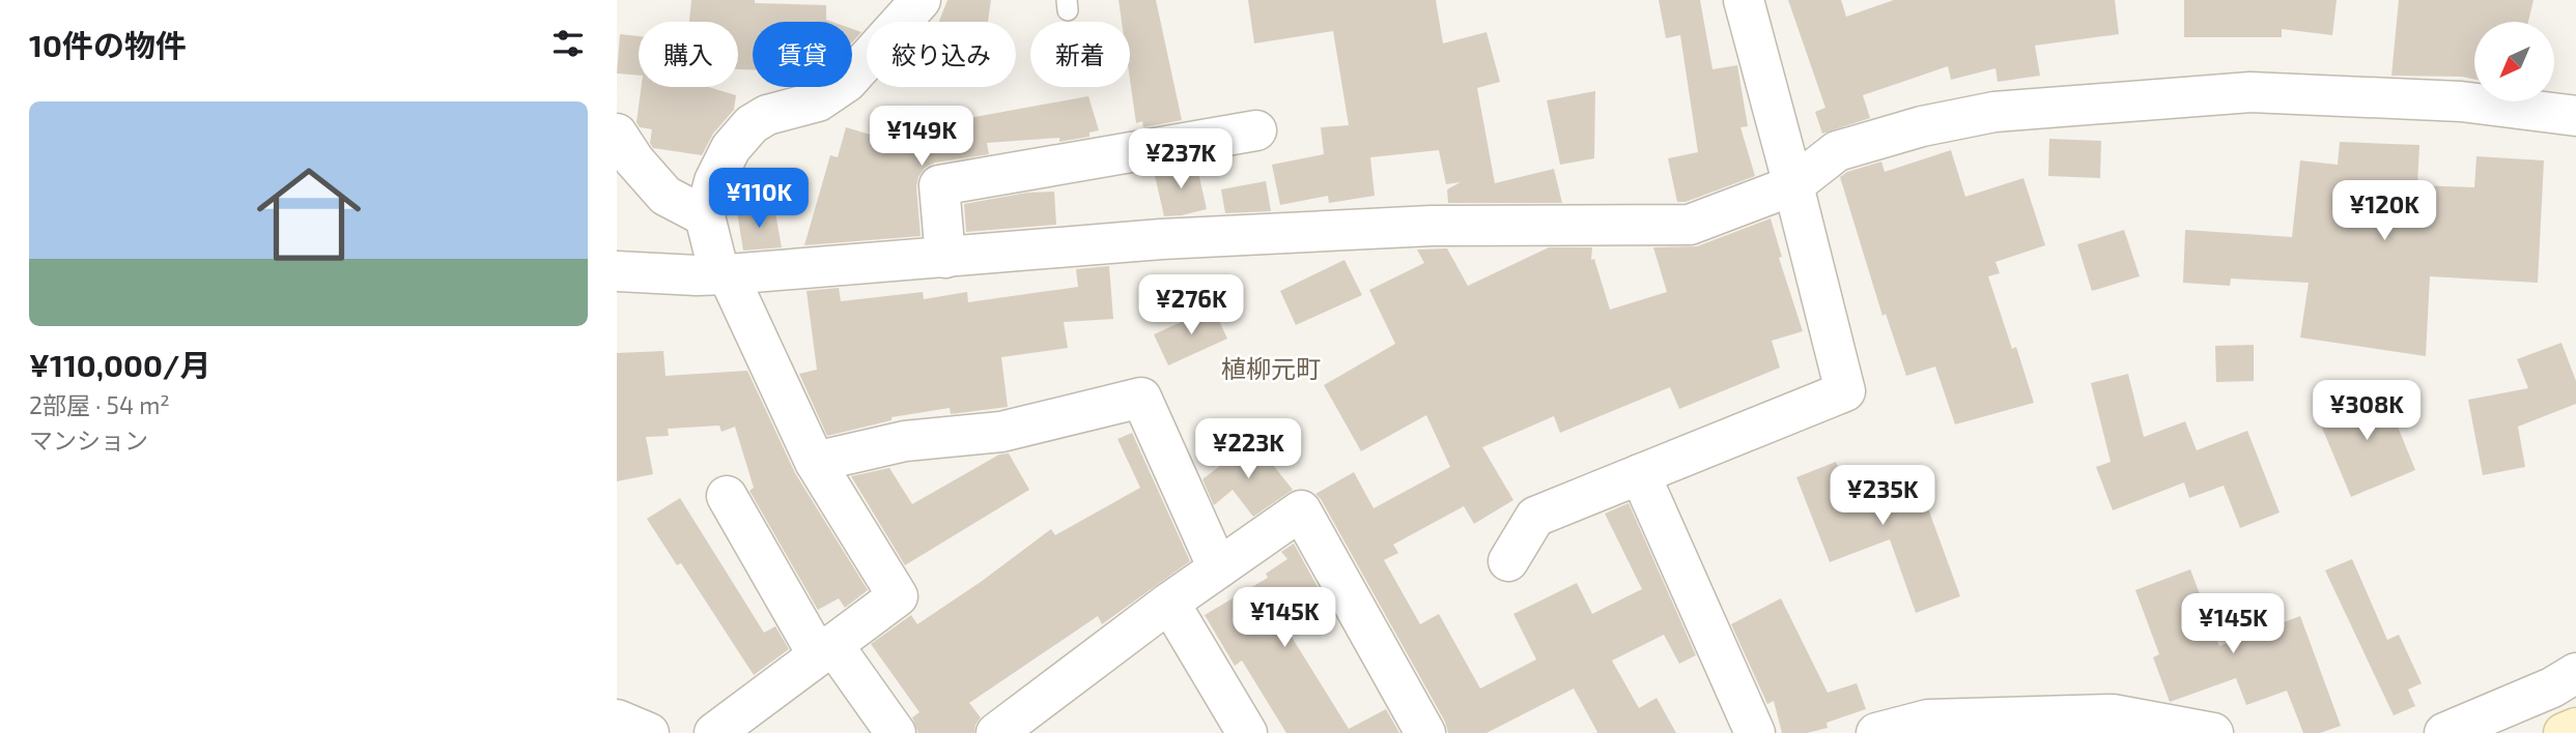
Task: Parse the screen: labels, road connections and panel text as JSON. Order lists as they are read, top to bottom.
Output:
{
  "districts": ["植柳元町"],
  "north": "bottom left",
  "page": {
    "heading": "10件の物件",
    "chip": [
      "購入",
      "賃貸",
      "絞り込み",
      "新着"
    ],
    "list": [
      {
        "name": "¥110,000/月",
        "note": "2部屋 · 54 m² · マンション"
      }
    ],
    "price": [
      "¥149K",
      "¥237K",
      "¥110K",
      "¥120K",
      "¥276K",
      "¥308K",
      "¥223K",
      "¥235K",
      "¥145K",
      "¥145K"
    ]
  }
}
